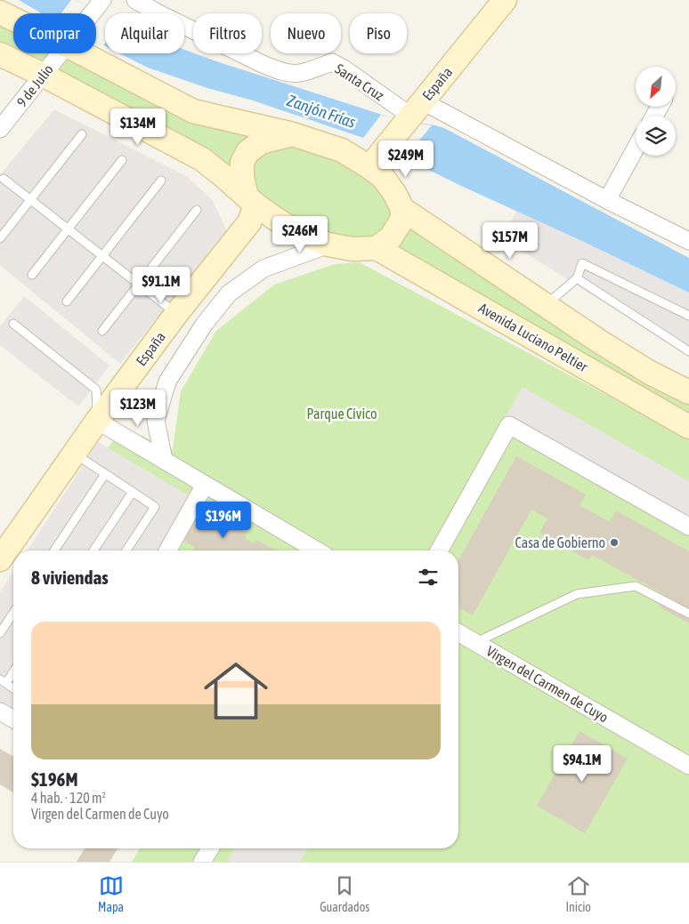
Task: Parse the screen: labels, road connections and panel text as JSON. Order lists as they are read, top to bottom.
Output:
{
  "streets": {
    "main road": ["España", "Avenida Luciano Peltier"],
    "street": ["Santa Cruz", "9 de Julio", "Virgen del Carmen de Cuyo"]
  },
  "crossings": [
    ["Santa Cruz", "España"],
    ["España", "Avenida Luciano Peltier"]
  ],
  "water": ["Zanjón Frías"],
  "parks": ["Parque Cívico"],
  "places": ["Casa de Gobierno"],
  "north": "bottom left",
  "page": {
    "chip": [
      "Comprar",
      "Alquilar",
      "Filtros",
      "Nuevo",
      "Piso"
    ],
    "price": [
      "$134M",
      "$249M",
      "$246M",
      "$157M",
      "$91.1M",
      "$123M",
      "$196M",
      "$94.1M"
    ],
    "heading": "8 viviendas",
    "list": [
      {
        "name": "$196M",
        "note": "4 hab. · 120 m² · Virgen del Carmen de Cuyo"
      }
    ],
    "tabs": ["Mapa", "Guardados", "Inicio"]
  }
}
